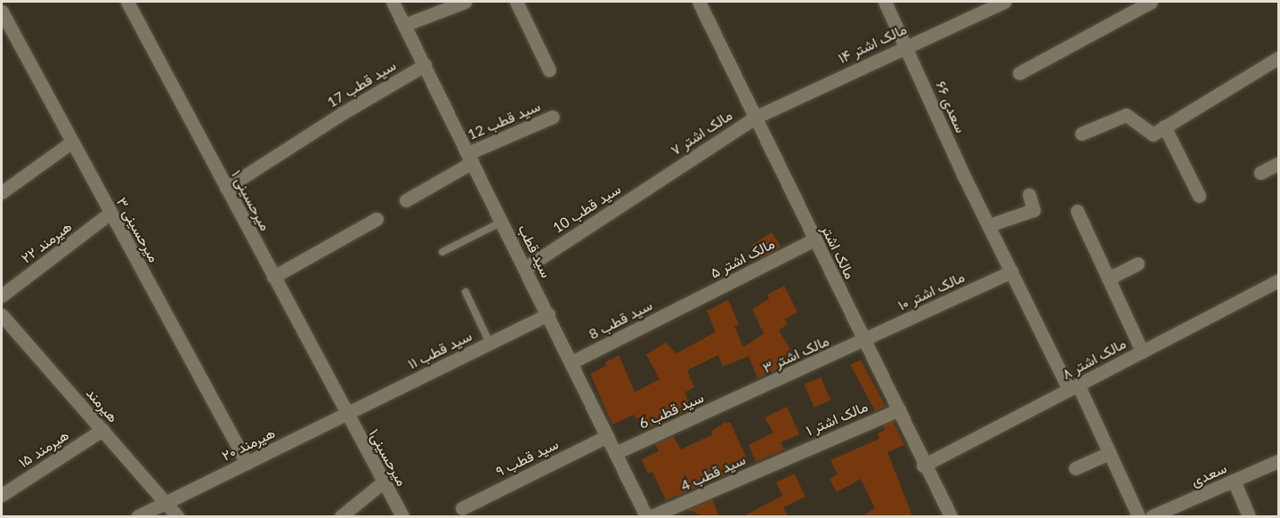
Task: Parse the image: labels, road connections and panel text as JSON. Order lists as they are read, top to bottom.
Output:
{
  "streets": {
    "street": [
      "مالک اشتر ۱۴",
      "سید قطب 17",
      "سعدی ۶۶",
      "سید قطب 12",
      "مالک اشتر ۷",
      "میرحسینی ۱",
      "سید قطب 10",
      "میرحسینی ۳",
      "هیرمند ۲۲",
      "سید قطب",
      "مالک اشتر",
      "مالک اشتر ۵",
      "مالک اشتر ۱۰",
      "سید قطب 8",
      "سید قطب ۱۱",
      "مالک اشتر ۳",
      "مالک اشتر ۸",
      "هیرمند",
      "سید قطب 6",
      "مالک اشتر ۱",
      "هیرمند ۲۰",
      "هیرمند ۱۵",
      "میرحسینی۱",
      "سید قطب ۹",
      "سید قطب 4",
      "سعدی"
    ]
  },
  "crossings": [
    ["مالک اشتر ۱۴", "سعدی ۶۶"],
    ["مالک اشتر ۱۴", "مالک اشتر ۷"],
    ["مالک اشتر ۱۴", "مالک اشتر"],
    ["سید قطب 17", "میرحسینی ۱"],
    ["سید قطب 17", "سید قطب"],
    ["سعدی ۶۶", "مالک اشتر ۱۰"],
    ["سعدی ۶۶", "مالک اشتر ۸"],
    ["سید قطب 12", "سید قطب"],
    ["مالک اشتر ۷", "سید قطب 10"],
    ["مالک اشتر ۷", "مالک اشتر"],
    ["میرحسینی ۱", "سید قطب ۱۱"],
    ["میرحسینی ۱", "هیرمند ۲۰"],
    ["میرحسینی ۱", "میرحسینی۱"],
    ["سید قطب 10", "سید قطب"],
    ["میرحسینی ۳", "هیرمند ۲۲"],
    ["میرحسینی ۳", "هیرمند ۲۰"],
    ["سید قطب", "سید قطب 8"],
    ["سید قطب", "سید قطب ۱۱"],
    ["سید قطب", "سید قطب 6"],
    ["سید قطب", "سید قطب ۹"],
    ["مالک اشتر", "مالک اشتر ۵"],
    ["مالک اشتر", "مالک اشتر ۱۰"],
    ["مالک اشتر", "مالک اشتر ۳"],
    ["مالک اشتر", "مالک اشتر ۸"],
    ["مالک اشتر", "مالک اشتر ۱"],
    ["مالک اشتر ۵", "سید قطب 8"],
    ["مالک اشتر ۱۰", "مالک اشتر ۳"],
    ["سید قطب ۱۱", "هیرمند ۲۰"],
    ["سید قطب ۱۱", "میرحسینی۱"],
    ["مالک اشتر ۳", "سید قطب 6"],
    ["هیرمند", "هیرمند ۲۰"],
    ["هیرمند", "هیرمند ۱۵"],
    ["مالک اشتر ۱", "سید قطب 4"],
    ["هیرمند ۲۰", "میرحسینی۱"]
  ]
}
